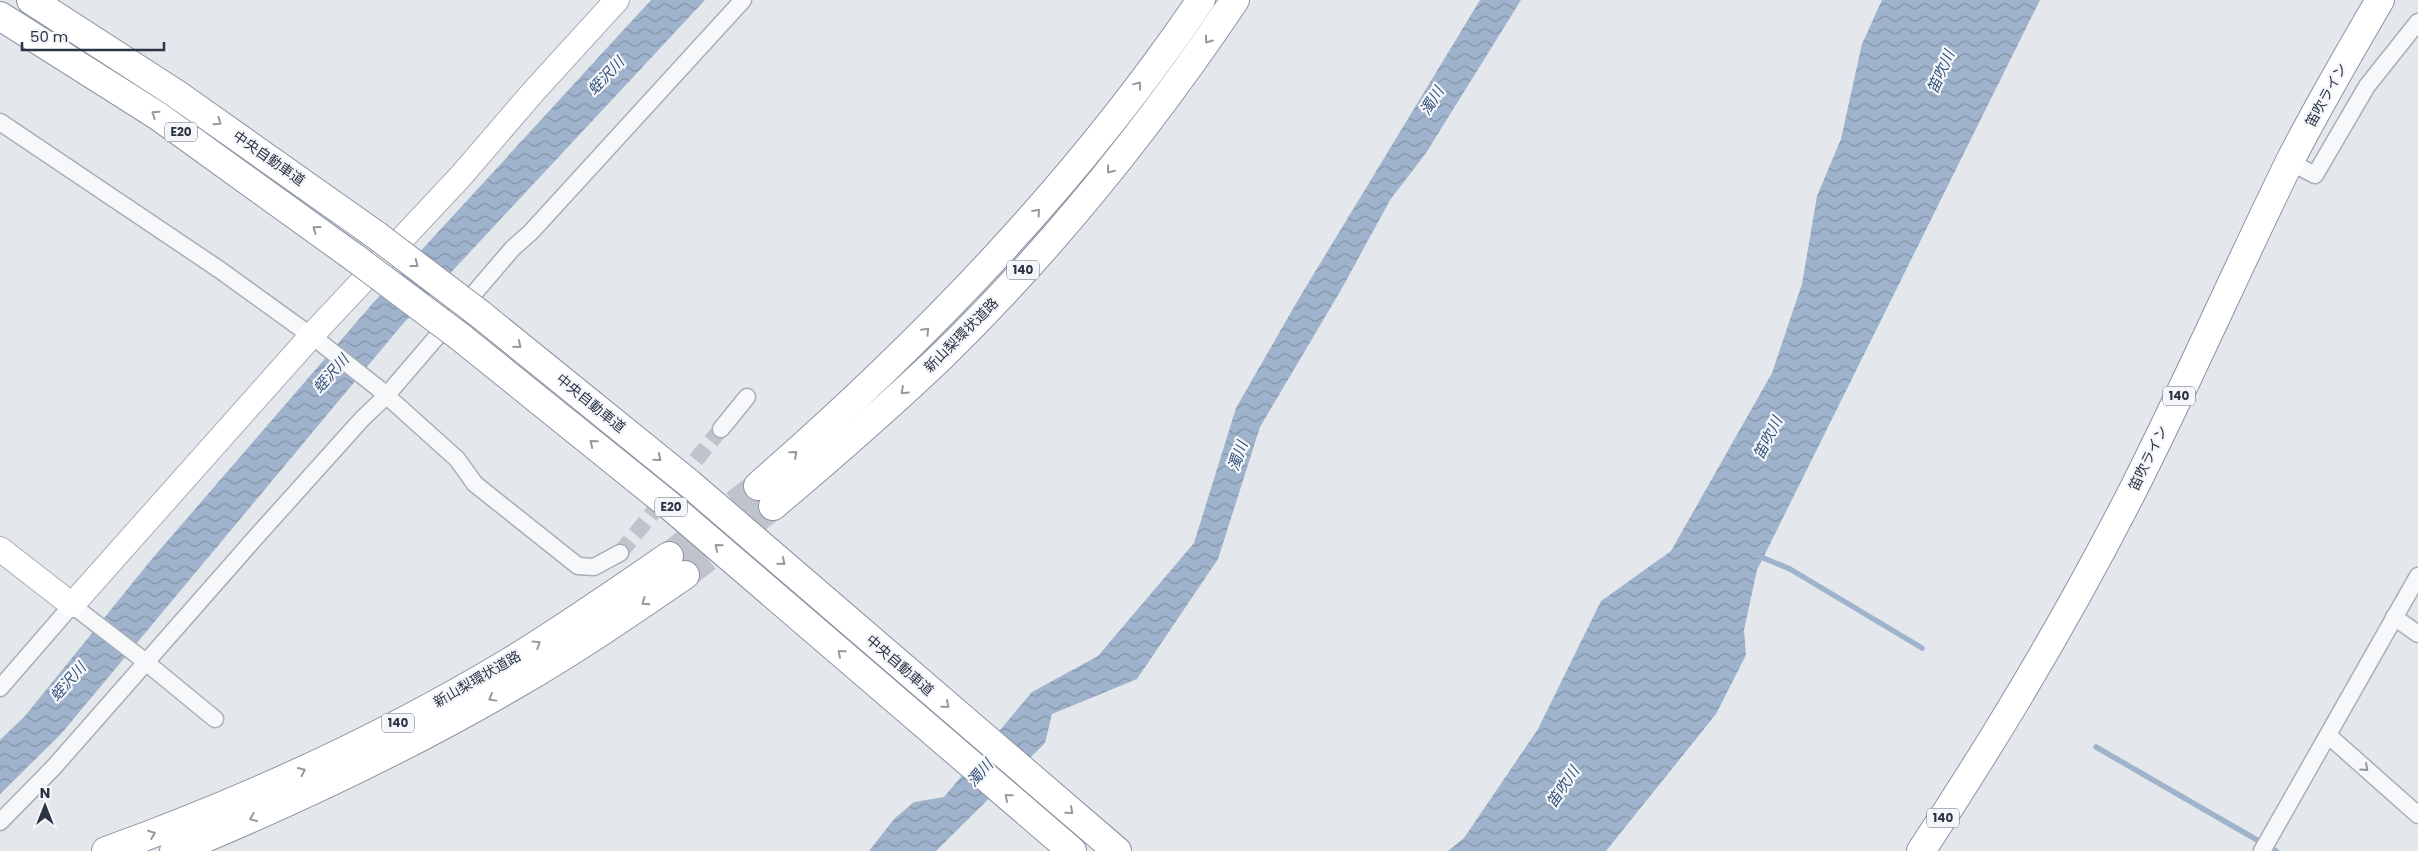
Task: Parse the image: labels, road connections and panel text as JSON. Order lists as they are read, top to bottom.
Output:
{
  "streets": {
    "highway": [
      "笛吹ライン",
      "E20",
      "中央自動車道",
      "140",
      "新山梨環状道路"
    ]
  },
  "water": ["笛吹川", "蛭沢川", "濁川"],
  "scale_bar": "50 m",
  "north": "top"
}
